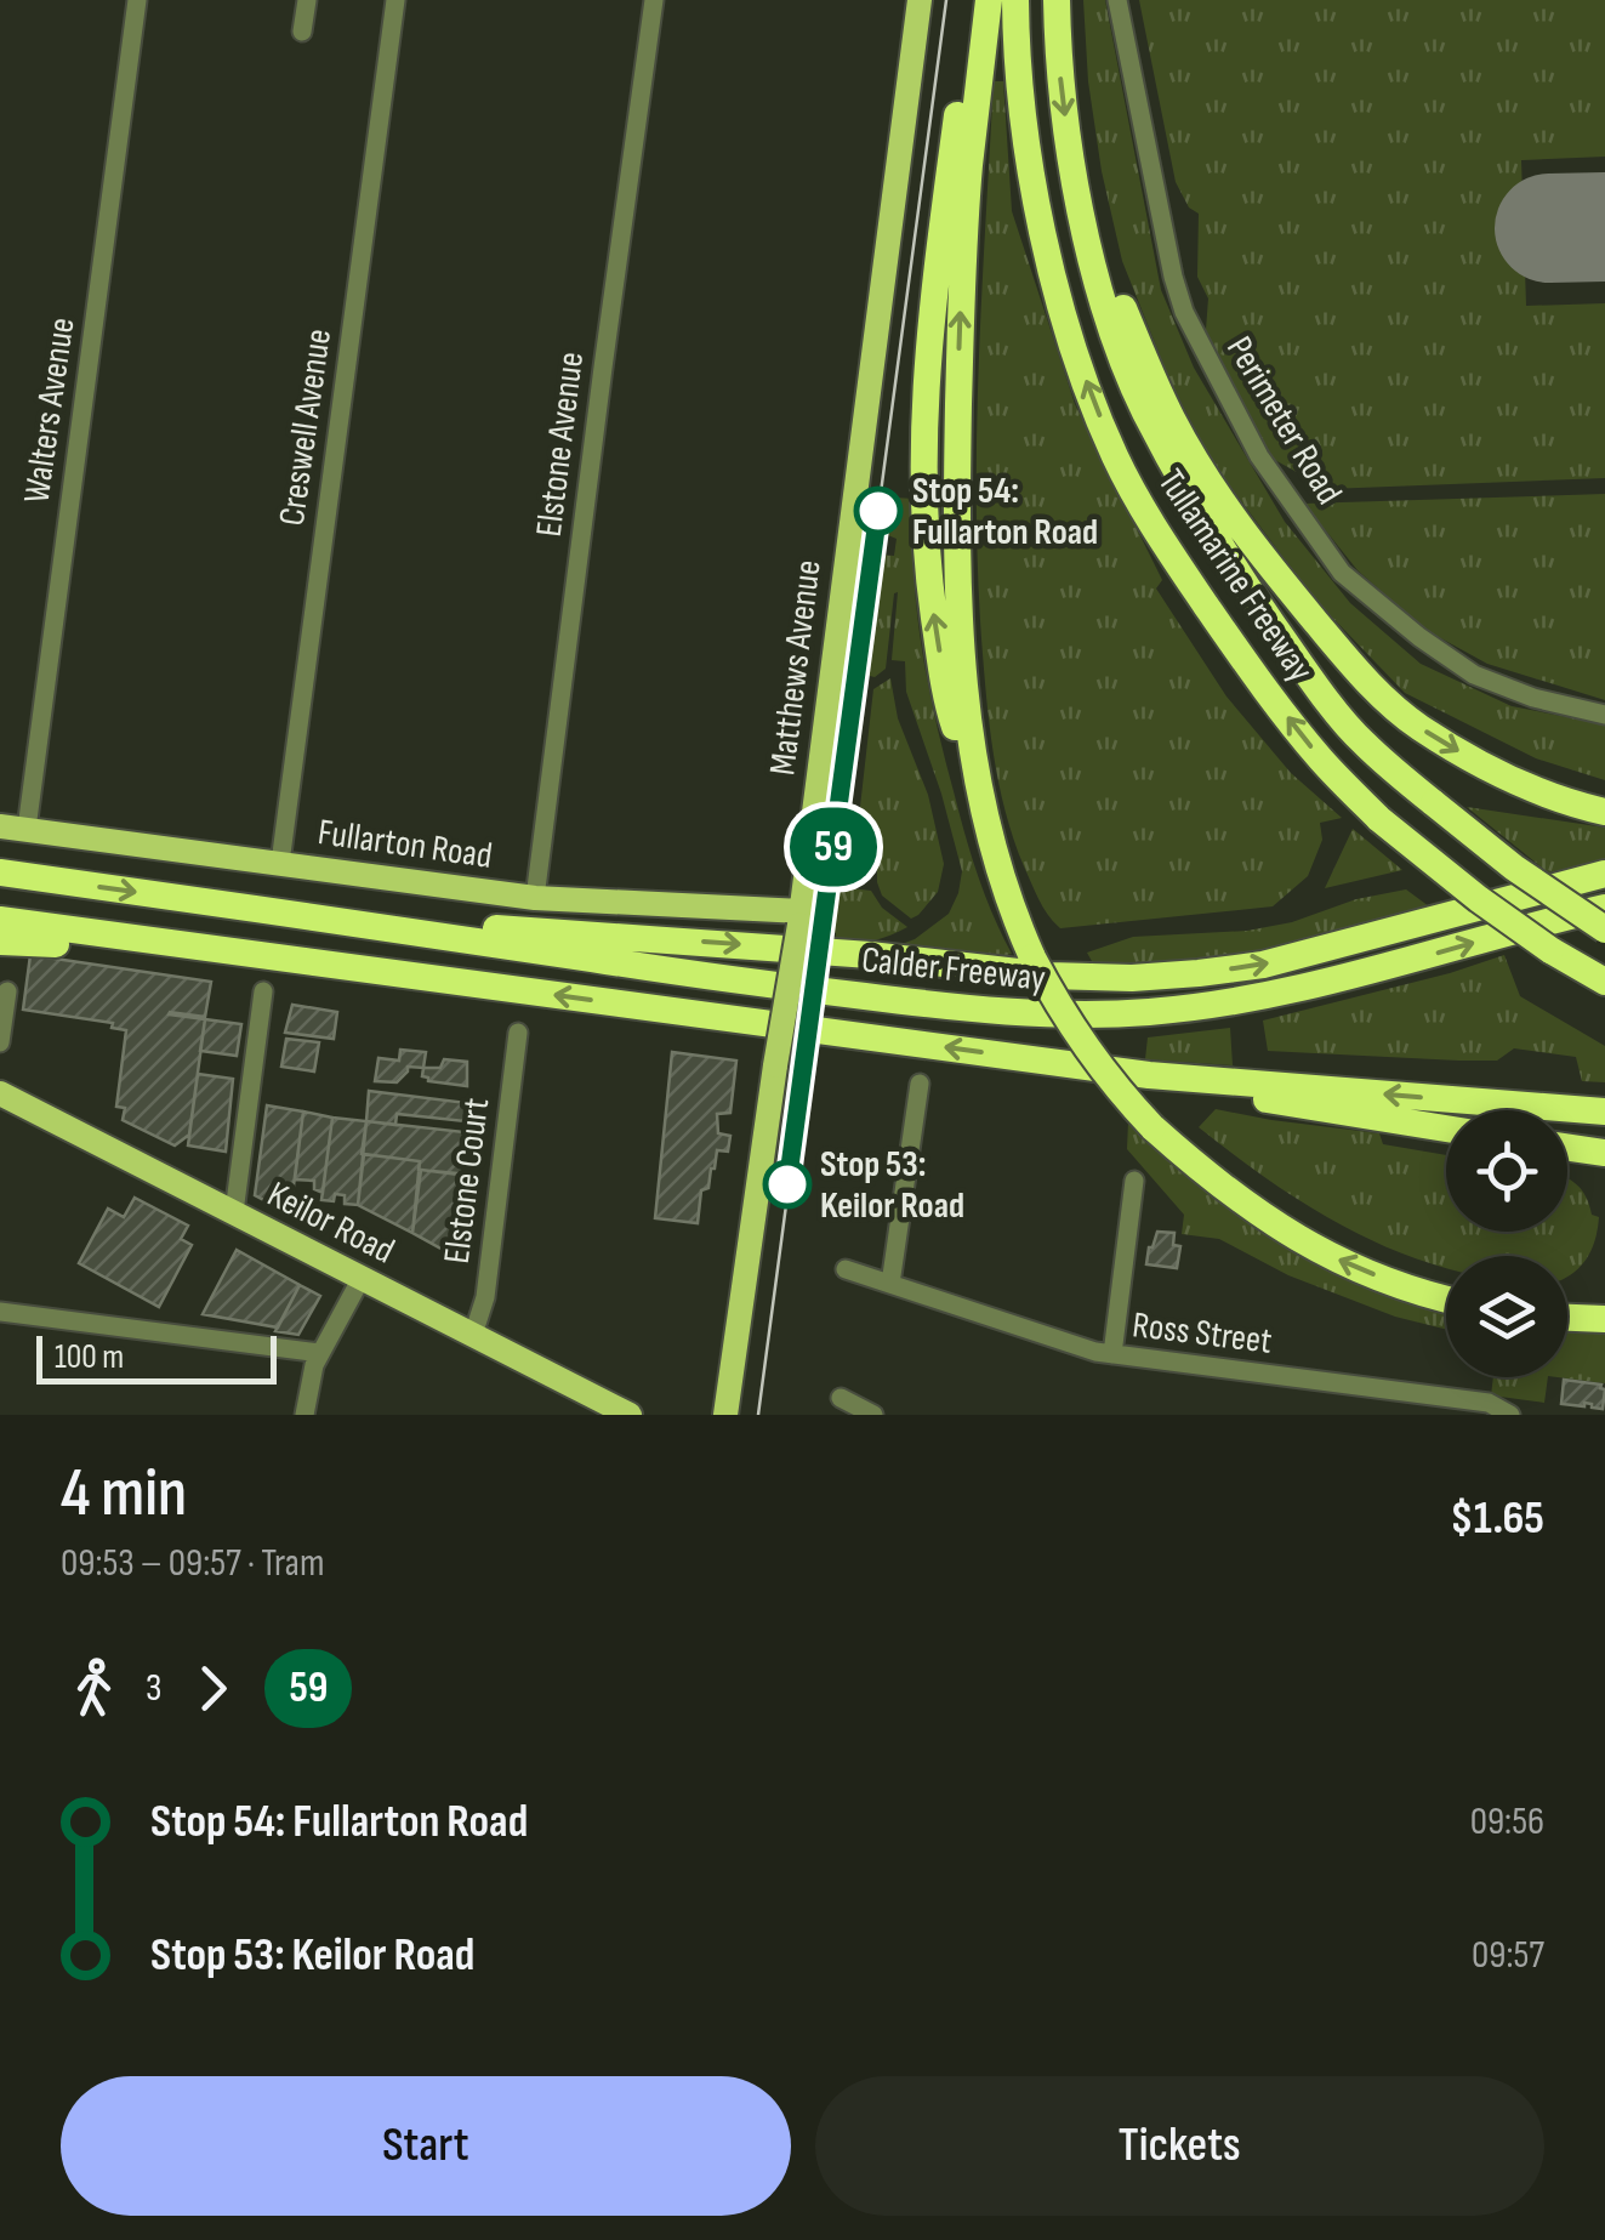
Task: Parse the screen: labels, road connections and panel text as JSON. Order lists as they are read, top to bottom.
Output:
{
  "streets": {
    "highway": ["Tullamarine Freeway", "Calder Freeway"],
    "main road": ["Matthews Avenue", "Fullarton Road", "Keilor Road"],
    "street": [
      "Walters Avenue",
      "Perimeter Road",
      "Creswell Avenue",
      "Elstone Avenue",
      "Elstone Court",
      "Ross Street"
    ]
  },
  "crossings": [
    ["Walters Avenue", "Fullarton Road"],
    ["Creswell Avenue", "Fullarton Road"],
    ["Elstone Avenue", "Fullarton Road"],
    ["Matthews Avenue", "Fullarton Road"],
    ["Elstone Court", "Keilor Road"]
  ],
  "places": ["Stop 54: Fullarton Road", "Stop 53: Keilor Road"],
  "lines": ["tram line 59"],
  "scale_bar": "100 m",
  "page": {
    "on_map": "59",
    "scale": "100 m",
    "heading": ["4 min", "09:53 – 09:57 · Tram", "$1.65"],
    "legs": ["3", "59"],
    "list": [
      {
        "name": "Stop 54: Fullarton Road",
        "value": "09:56"
      },
      {
        "name": "Stop 53: Keilor Road",
        "value": "09:57"
      }
    ],
    "buttons": ["Start", "Tickets"]
  }
}
